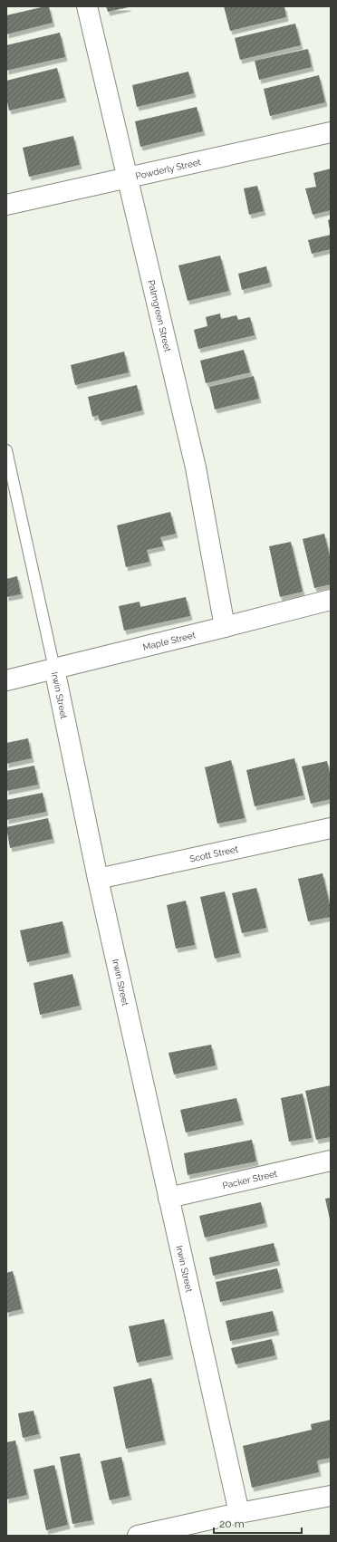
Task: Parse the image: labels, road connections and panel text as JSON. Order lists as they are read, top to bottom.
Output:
{
  "streets": {
    "street": [
      "Powderly Street",
      "Palmgreen Street",
      "Maple Street",
      "Irwin Street",
      "Scott Street",
      "Packer Street"
    ]
  },
  "crossings": [
    ["Powderly Street", "Palmgreen Street"],
    ["Palmgreen Street", "Maple Street"],
    ["Maple Street", "Irwin Street"],
    ["Irwin Street", "Scott Street"],
    ["Irwin Street", "Packer Street"]
  ],
  "scale_bar": "20 m"
}
